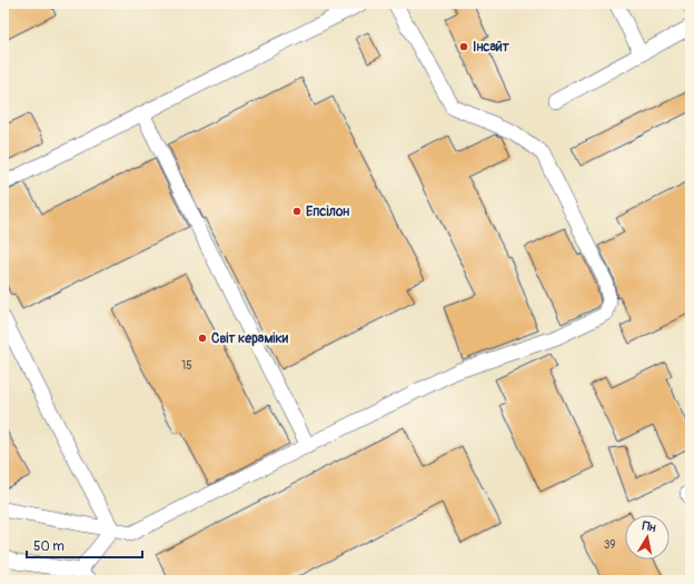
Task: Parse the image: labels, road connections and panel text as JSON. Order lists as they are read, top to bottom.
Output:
{
  "places": ["Інсайт", "Епсілон", "Світ кераміки"],
  "house_numbers": ["15", "39"],
  "scale_bar": "50 m",
  "north": "top"
}
